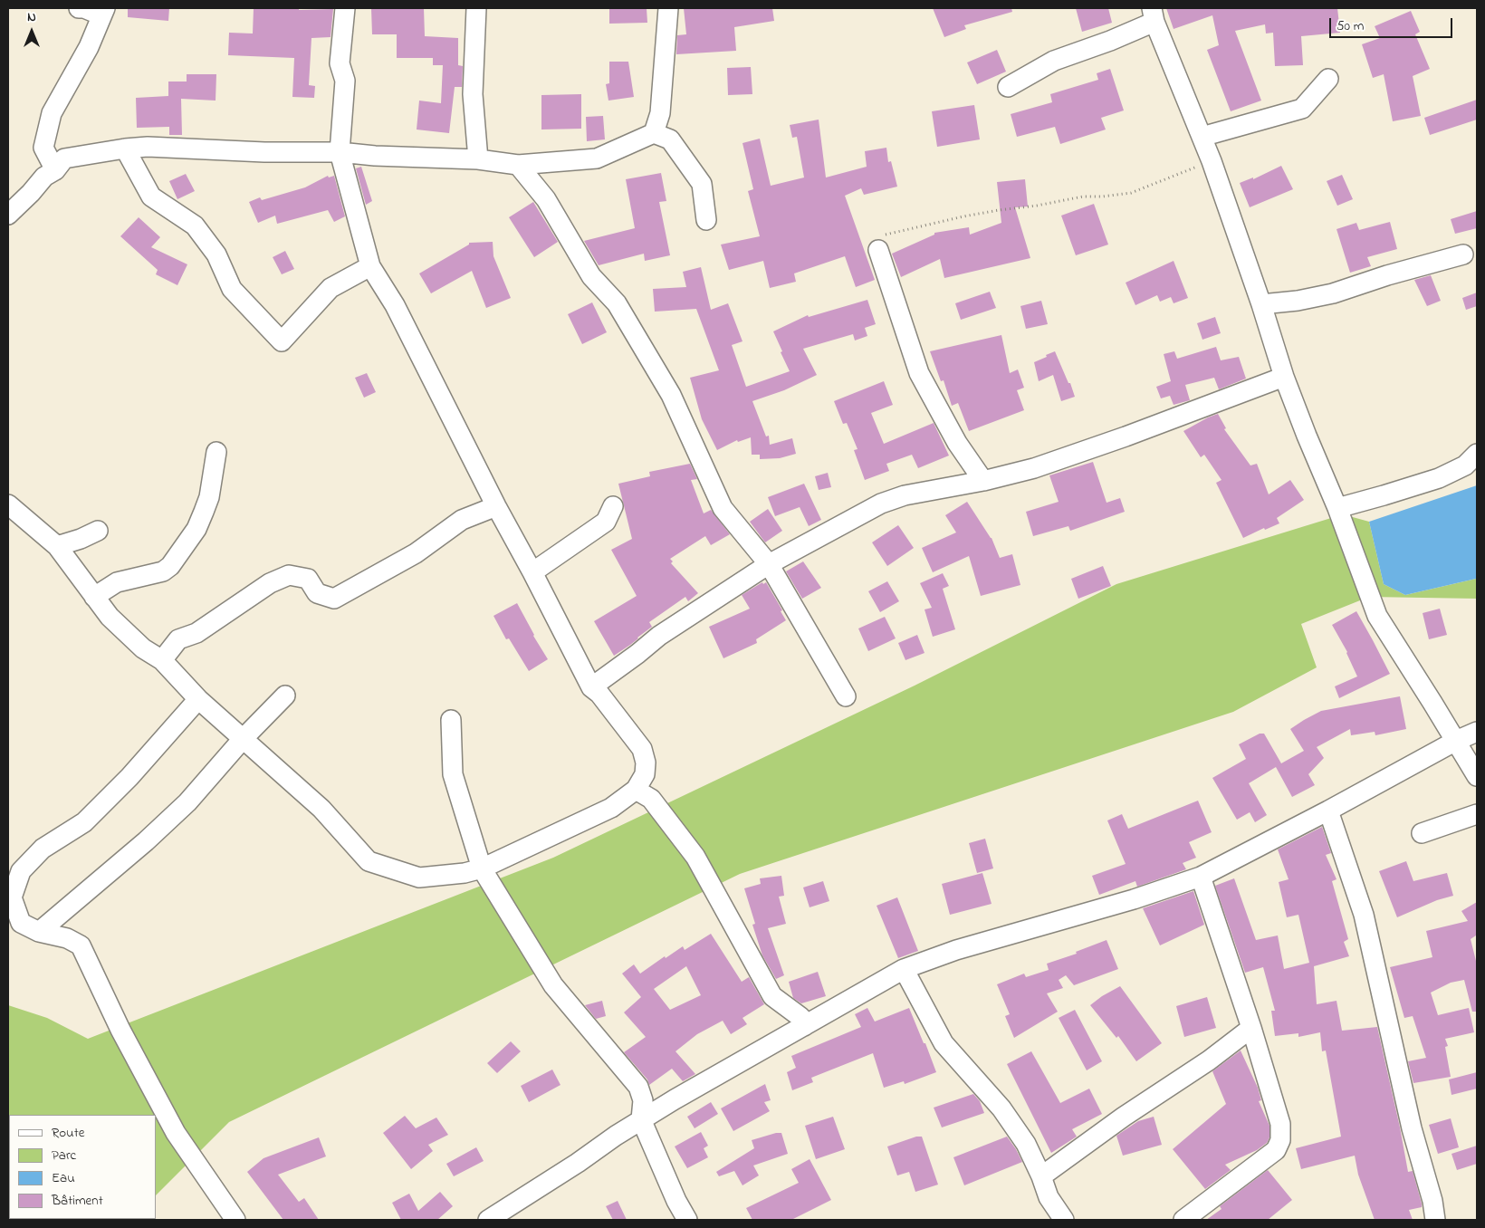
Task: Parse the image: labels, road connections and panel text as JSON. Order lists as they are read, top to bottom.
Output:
{
  "legend": [
    "Route",
    "Parc",
    "Eau",
    "Bâtiment"
  ],
  "scale_bar": "50 m",
  "north": "top"
}
